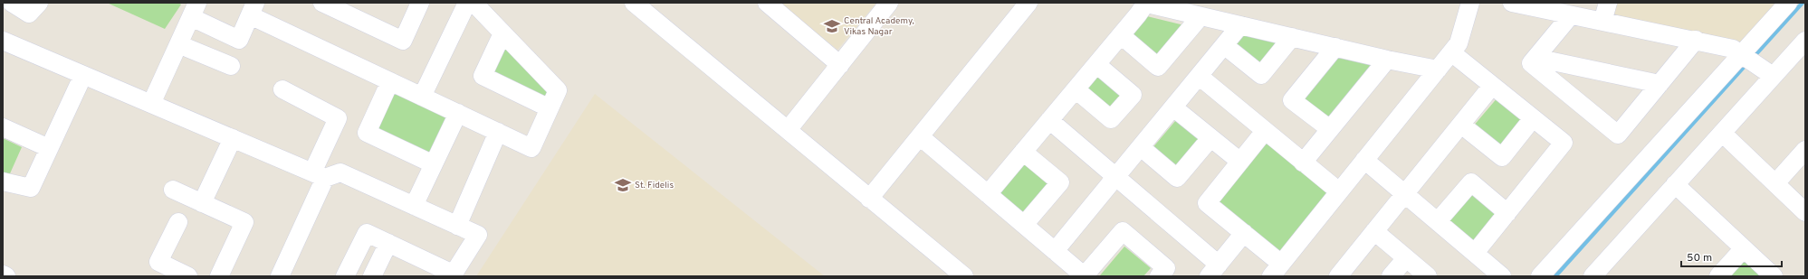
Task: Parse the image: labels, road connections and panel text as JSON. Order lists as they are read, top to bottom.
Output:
{
  "places": {
    "school or university": ["Central Academy, Vikas Nagar", "St. Fidelis"]
  },
  "scale_bar": "50 m"
}
